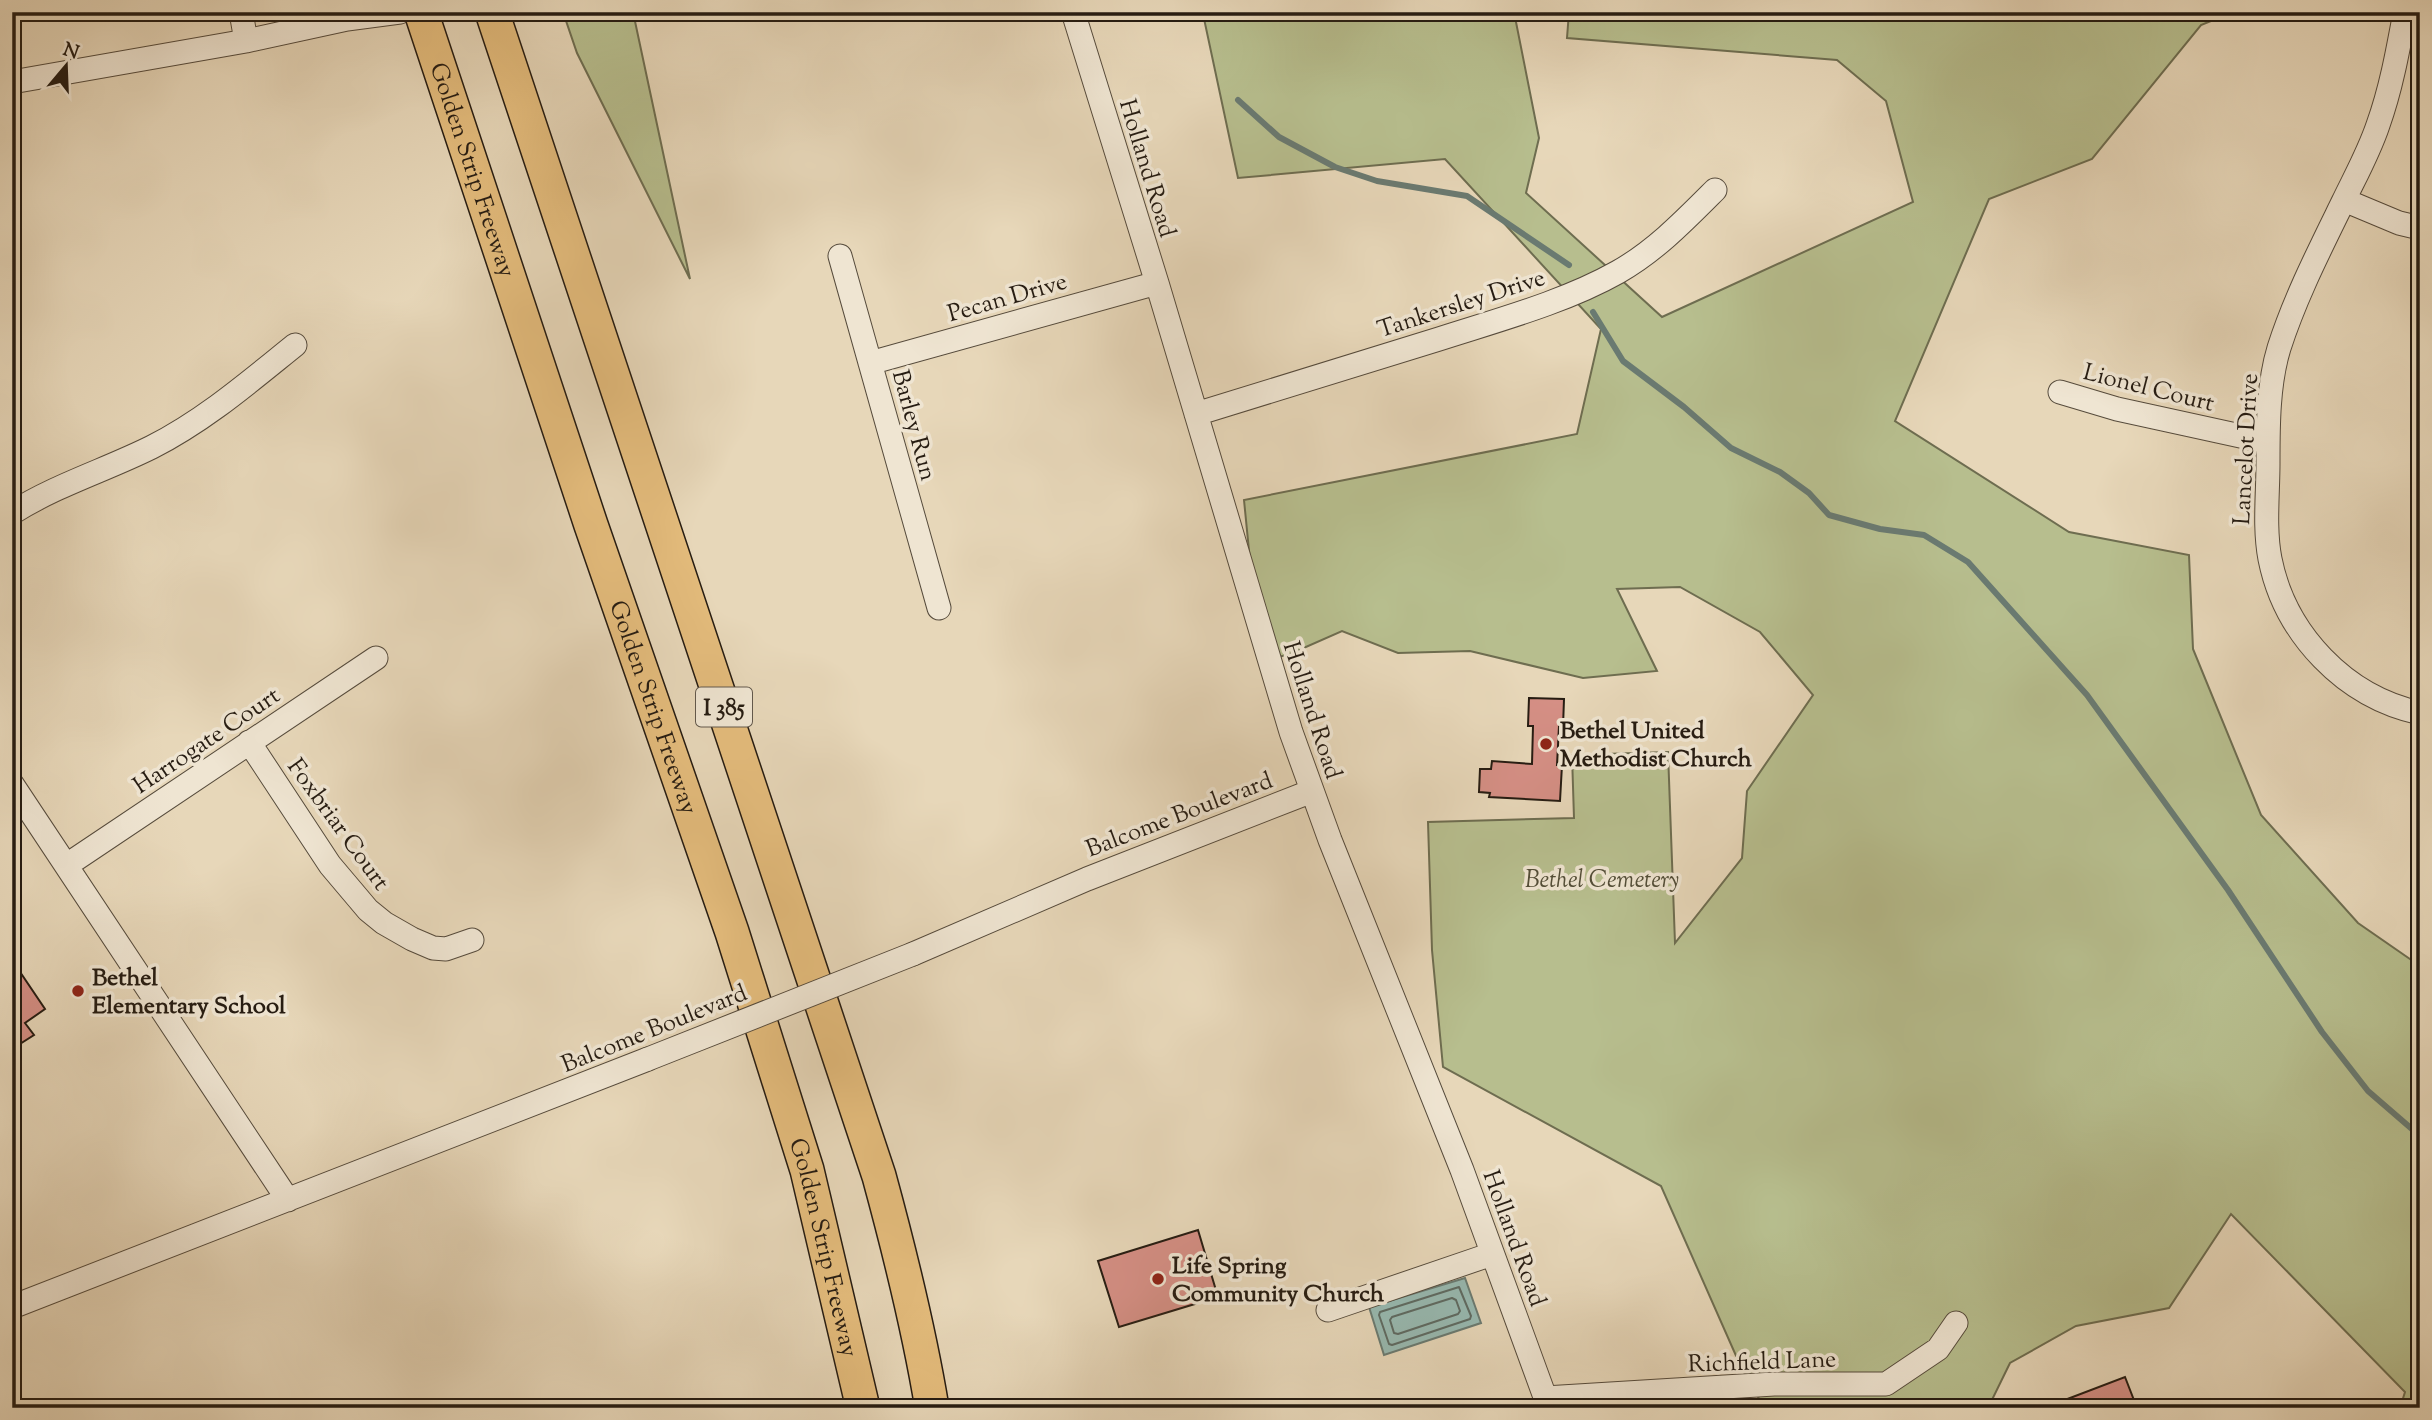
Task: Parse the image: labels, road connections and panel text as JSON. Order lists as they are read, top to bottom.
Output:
{
  "streets": {
    "highway": ["Golden Strip Freeway", "I 385"],
    "street": [
      "Holland Road",
      "Pecan Drive",
      "Tankersley Drive",
      "Lionel Court",
      "Barley Run",
      "Lancelot Drive",
      "Harrogate Court",
      "Balcome Boulevard",
      "Foxbriar Court",
      "Richfield Lane"
    ]
  },
  "crossings": [
    ["Holland Road", "Pecan Drive"],
    ["Holland Road", "Tankersley Drive"],
    ["Holland Road", "Balcome Boulevard"],
    ["Holland Road", "Richfield Lane"],
    ["Pecan Drive", "Barley Run"],
    ["Lionel Court", "Lancelot Drive"],
    ["Harrogate Court", "Foxbriar Court"]
  ],
  "parks": ["Bethel Cemetery"],
  "places": ["Bethel United Methodist Church", "Bethel Elementary School", "Life Spring Community Church"],
  "north": "top"
}
